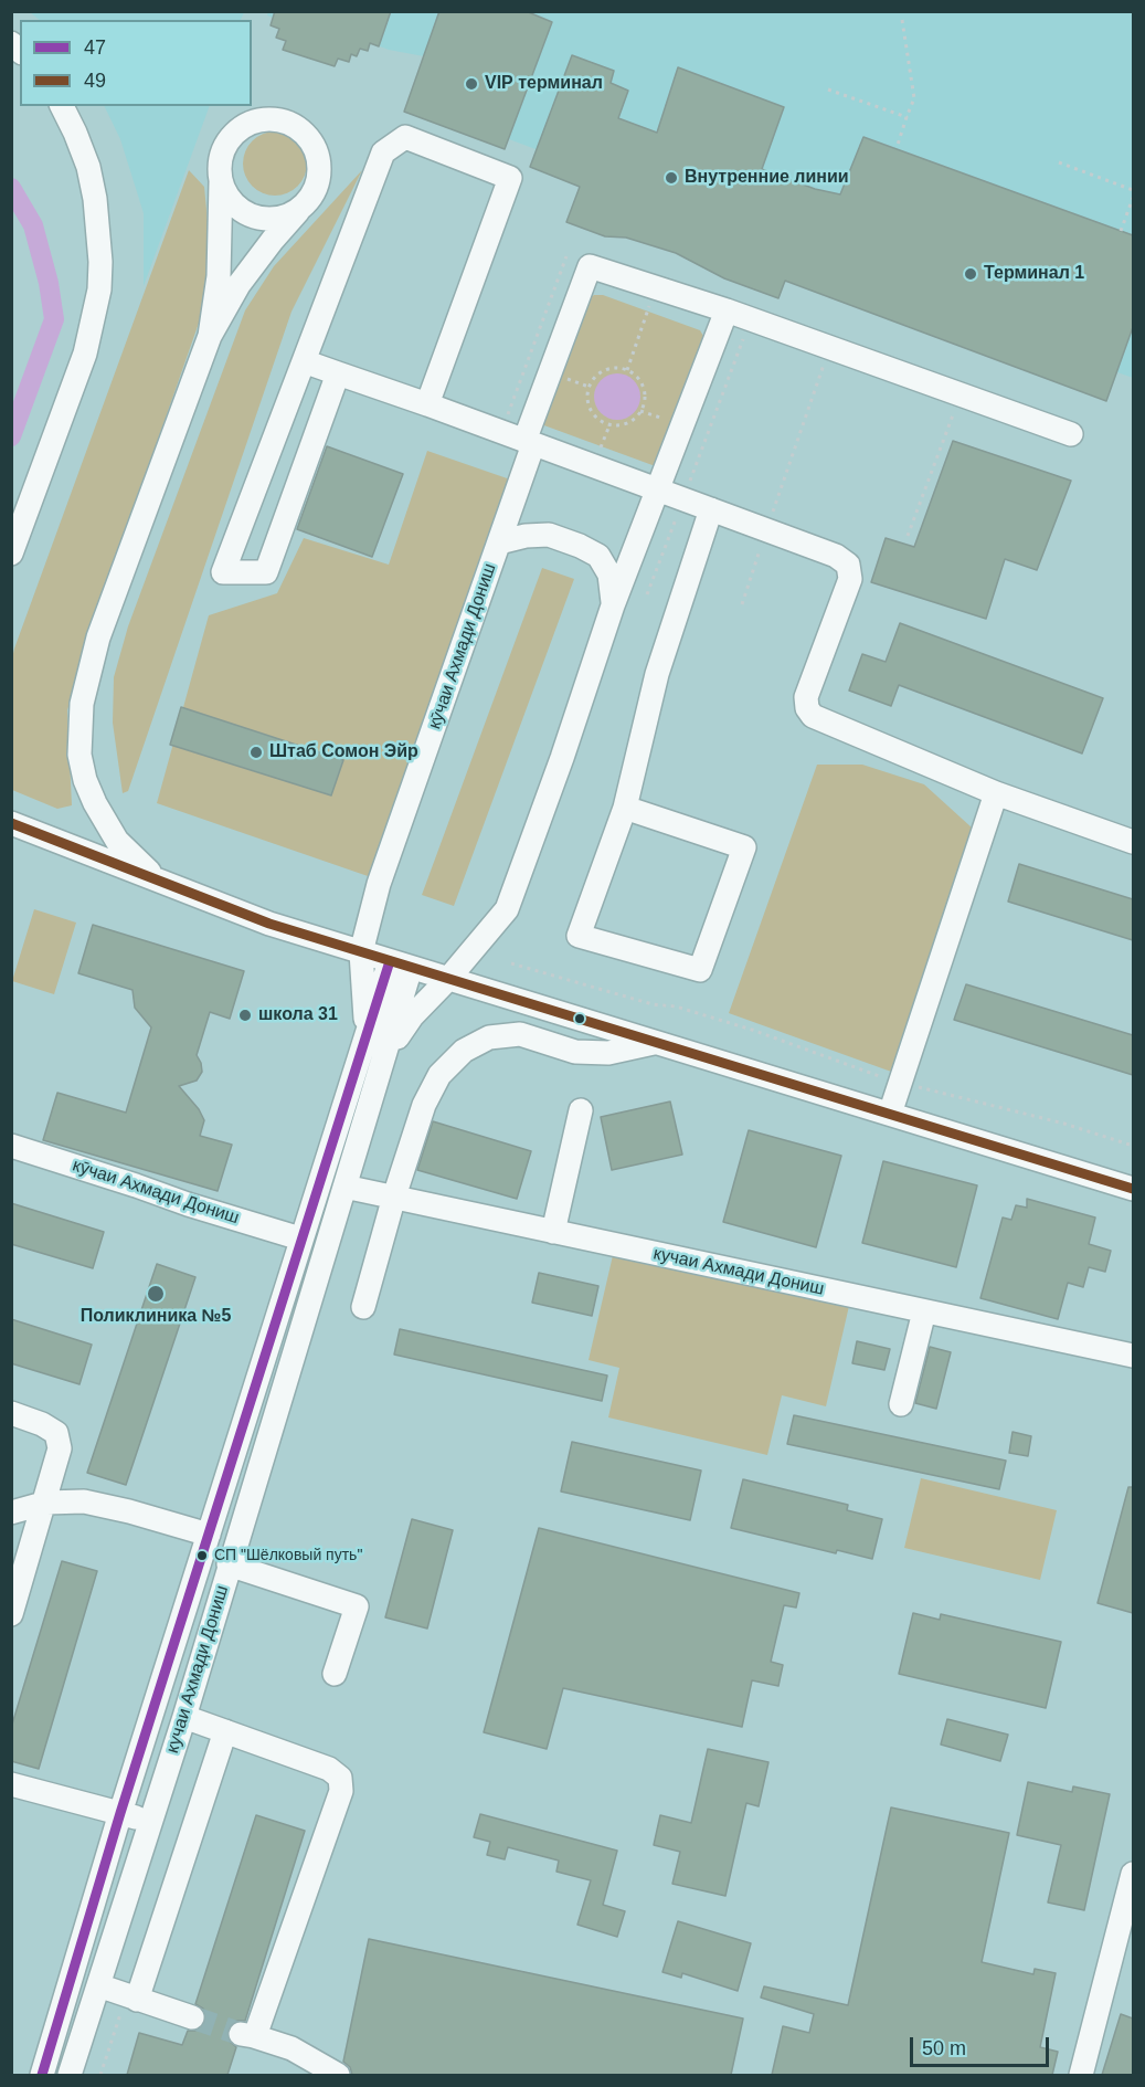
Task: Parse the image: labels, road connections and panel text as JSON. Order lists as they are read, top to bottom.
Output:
{
  "streets": {
    "street": ["кӯчаи Ахмади Дониш", "кучаи Ахмади Дониш"]
  },
  "crossings": [
    ["кӯчаи Ахмади Дониш", "кучаи Ахмади Дониш"]
  ],
  "places": [
    "VIP терминал",
    "Внутренние линии",
    "Терминал 1",
    "Штаб Сомон Эйр",
    "школа 31",
    "Поликлиника №5",
    "СП \"Шёлковый путь\""
  ],
  "lines": ["transit line 49", "transit line 47"],
  "legend": ["47", "49"],
  "scale_bar": "50 m"
}
